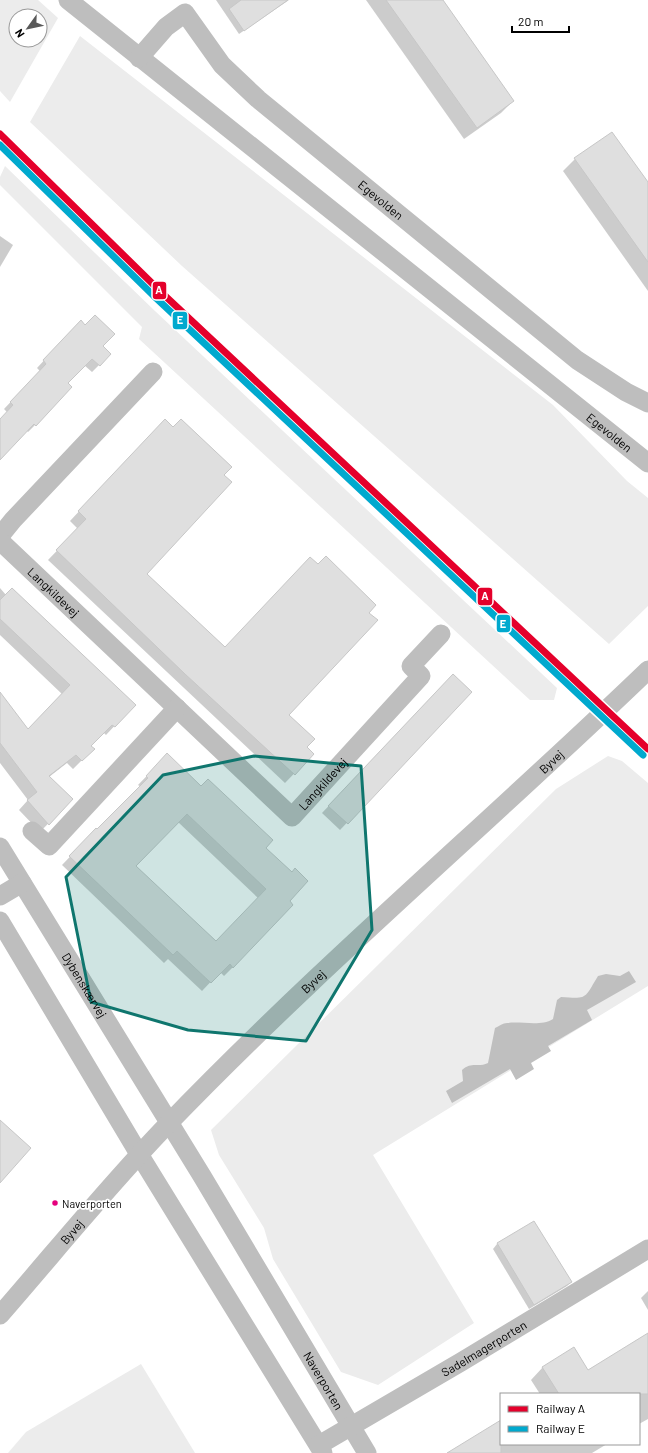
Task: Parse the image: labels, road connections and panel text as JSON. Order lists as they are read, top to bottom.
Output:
{
  "streets": {
    "street": [
      "Egevolden",
      "Langkildevej",
      "Byvej",
      "Dybenskærvej",
      "Sadelmagerporten",
      "Naverporten"
    ]
  },
  "crossings": [
    ["Byvej", "Dybenskærvej"],
    ["Byvej", "Naverporten"],
    ["Dybenskærvej", "Naverporten"],
    ["Sadelmagerporten", "Naverporten"]
  ],
  "places": ["Naverporten"],
  "lines": ["rail line A", "rail line E"],
  "legend": ["Railway A", "Railway E"],
  "scale_bar": "20 m",
  "north": "bottom left"
}
